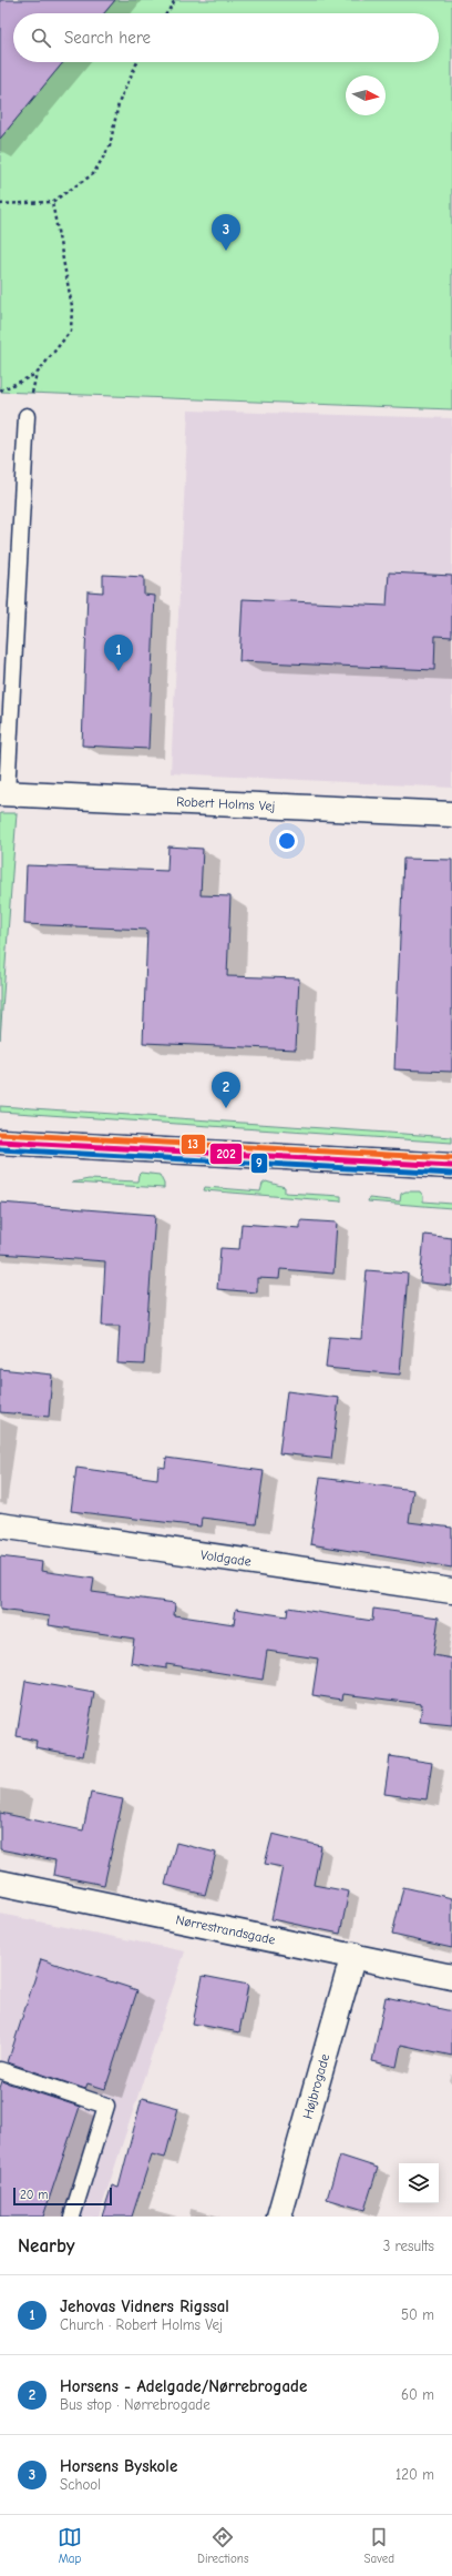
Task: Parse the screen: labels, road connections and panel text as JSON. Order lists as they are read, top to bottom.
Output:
{
  "streets": {
    "street": [
      "Robert Holms Vej",
      "Voldgade",
      "Nørrestrandsgade",
      "Højbrogade"
    ]
  },
  "crossings": [
    ["Nørrestrandsgade", "Højbrogade"]
  ],
  "lines": ["transit line 13", "transit line 202", "transit line 9"],
  "scale_bar": "20 m",
  "north": "right",
  "page": {
    "search": "Search here",
    "pins": ["3", "1", "2"],
    "scale": "20 m",
    "heading": ["Nearby", "3 results"],
    "list": [
      {
        "mark": "1",
        "name": "Jehovas Vidners Rigssal",
        "note": "Church · Robert Holms Vej",
        "value": "50 m"
      },
      {
        "mark": "2",
        "name": "Horsens - Adelgade/Nørrebrogade",
        "note": "Bus stop · Nørrebrogade",
        "value": "60 m"
      },
      {
        "mark": "3",
        "name": "Horsens Byskole",
        "note": "School",
        "value": "120 m"
      }
    ],
    "nav": ["Map", "Directions", "Saved"]
  }
}
